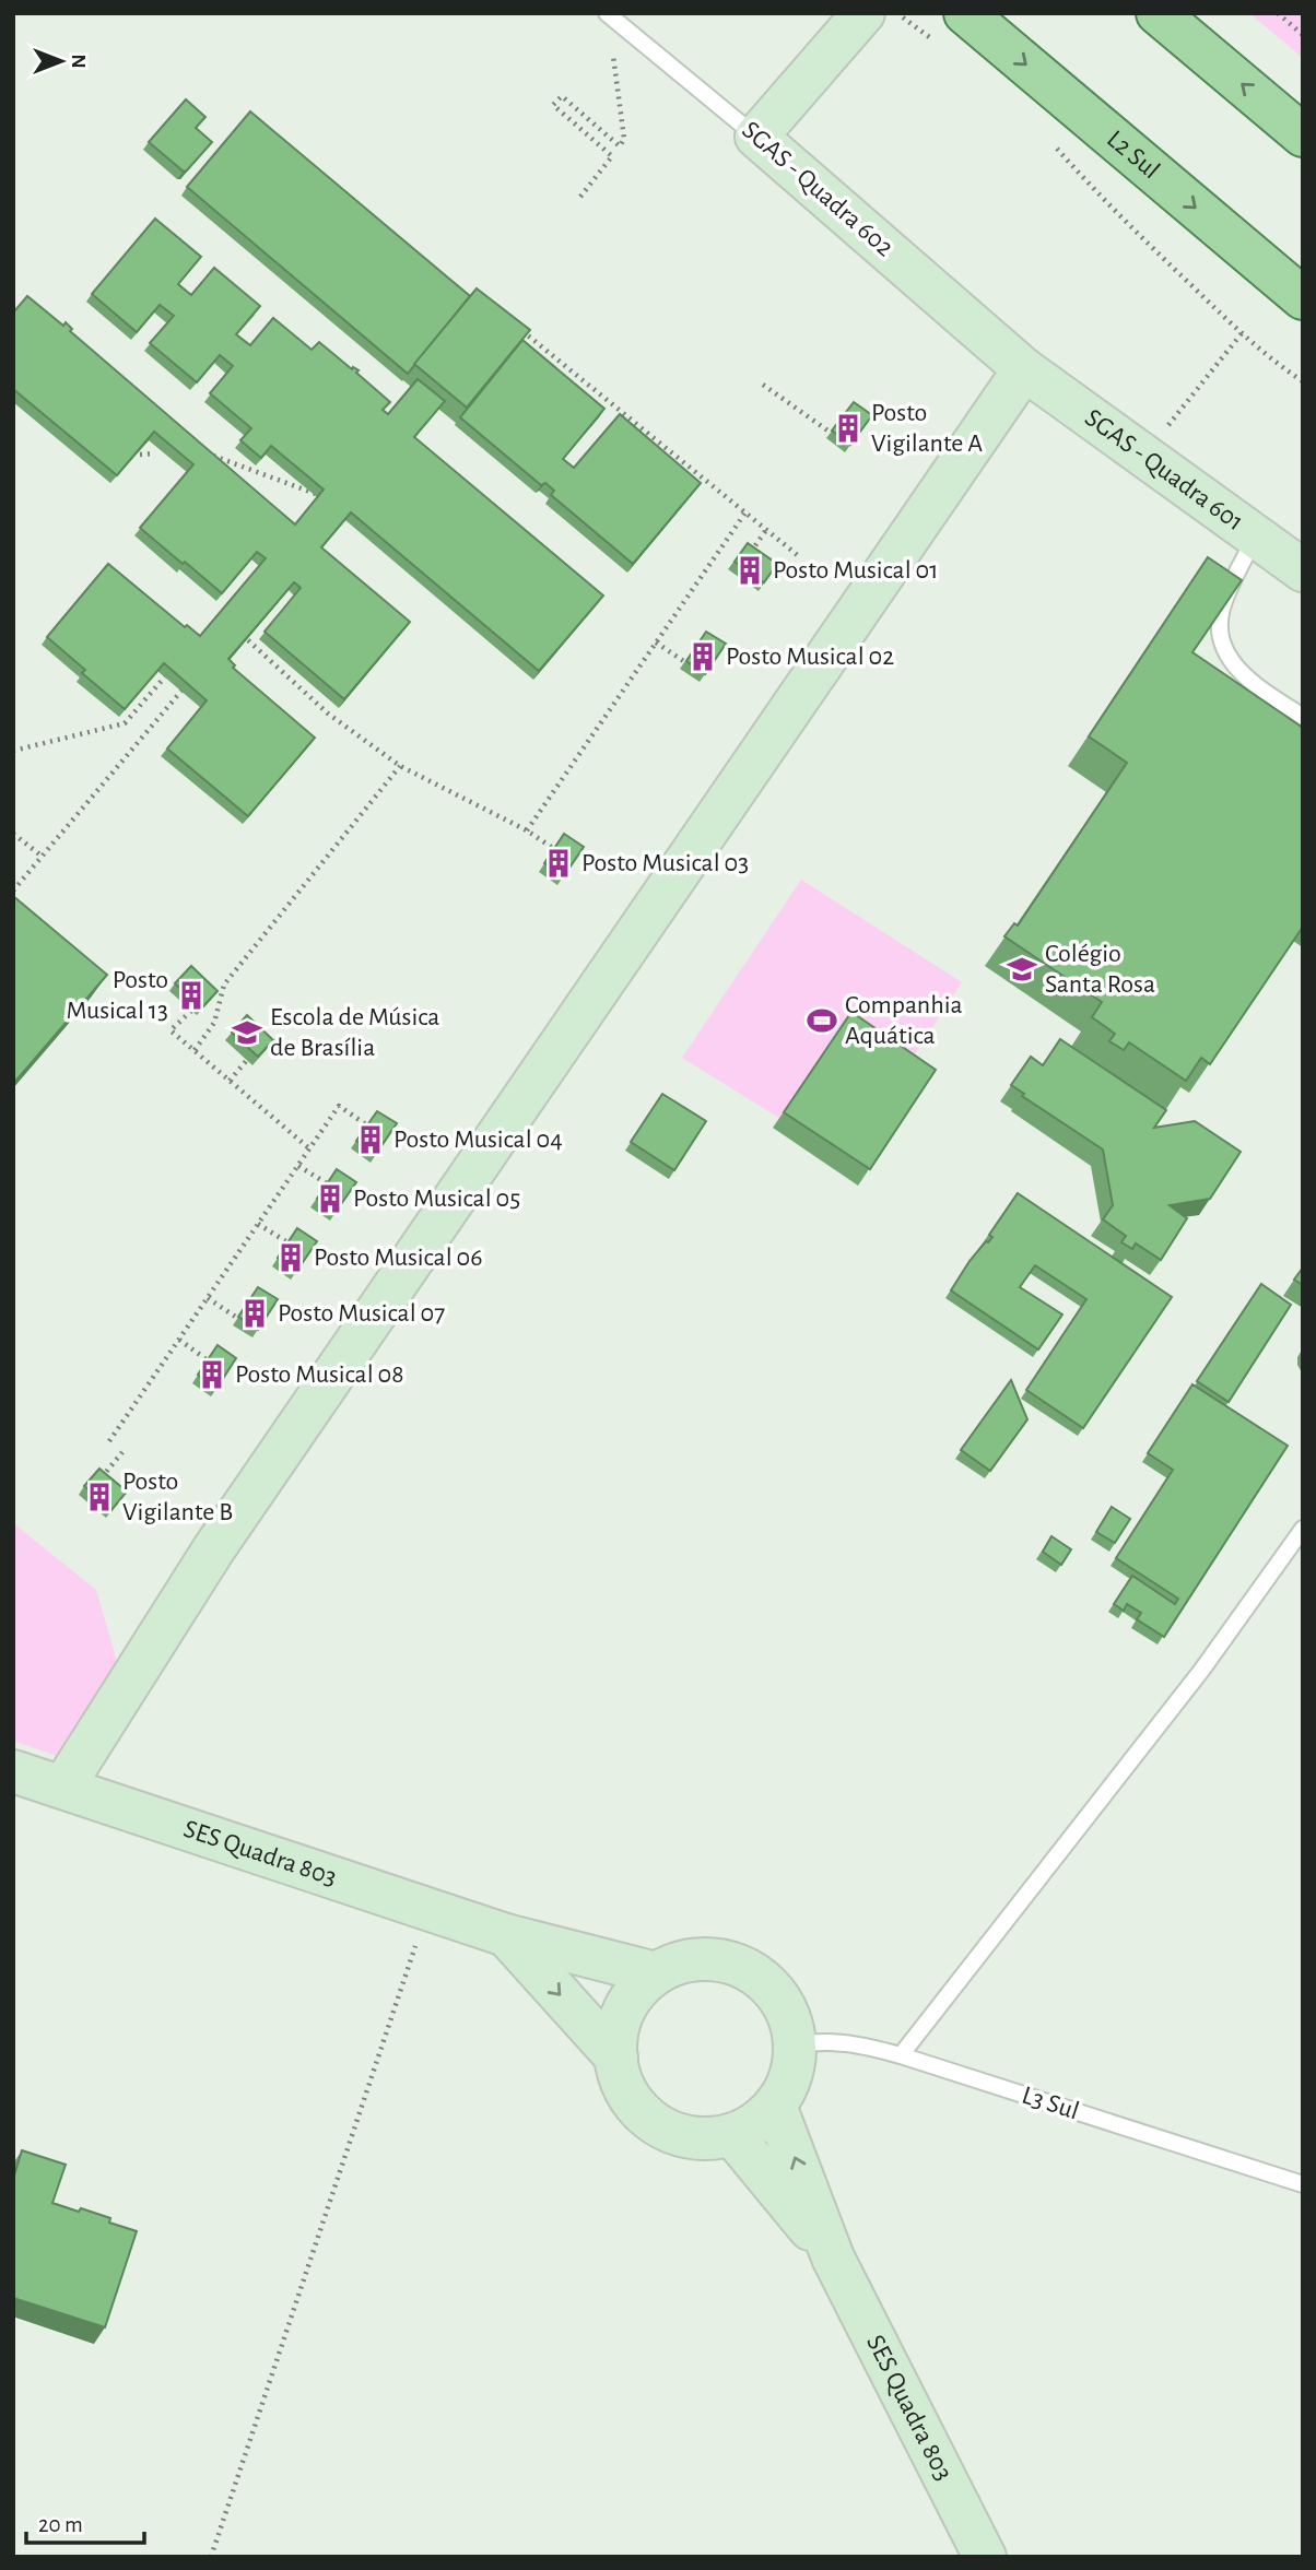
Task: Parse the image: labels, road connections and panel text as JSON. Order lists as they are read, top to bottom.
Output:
{
  "streets": {
    "main road": ["L2 Sul"],
    "street": ["SGAS - Quadra 602", "SGAS - Quadra 601", "SES Quadra 803"],
    "lane": ["L3 Sul"]
  },
  "crossings": [
    ["SGAS - Quadra 602", "SGAS - Quadra 601"],
    ["SES Quadra 803", "L3 Sul"]
  ],
  "places": {
    "building": [
      "Posto Vigilante A",
      "Posto Musical 01",
      "Posto Musical 02",
      "Posto Musical 03",
      "Posto Musical 13",
      "Posto Musical 04",
      "Posto Musical 05",
      "Posto Musical 06",
      "Posto Musical 07",
      "Posto Musical 08",
      "Posto Vigilante B"
    ],
    "school or university": ["Colégio Santa Rosa", "Escola de Música de Brasília"],
    "sports": ["Companhia Aquática"]
  },
  "scale_bar": "20 m",
  "north": "right"
}
